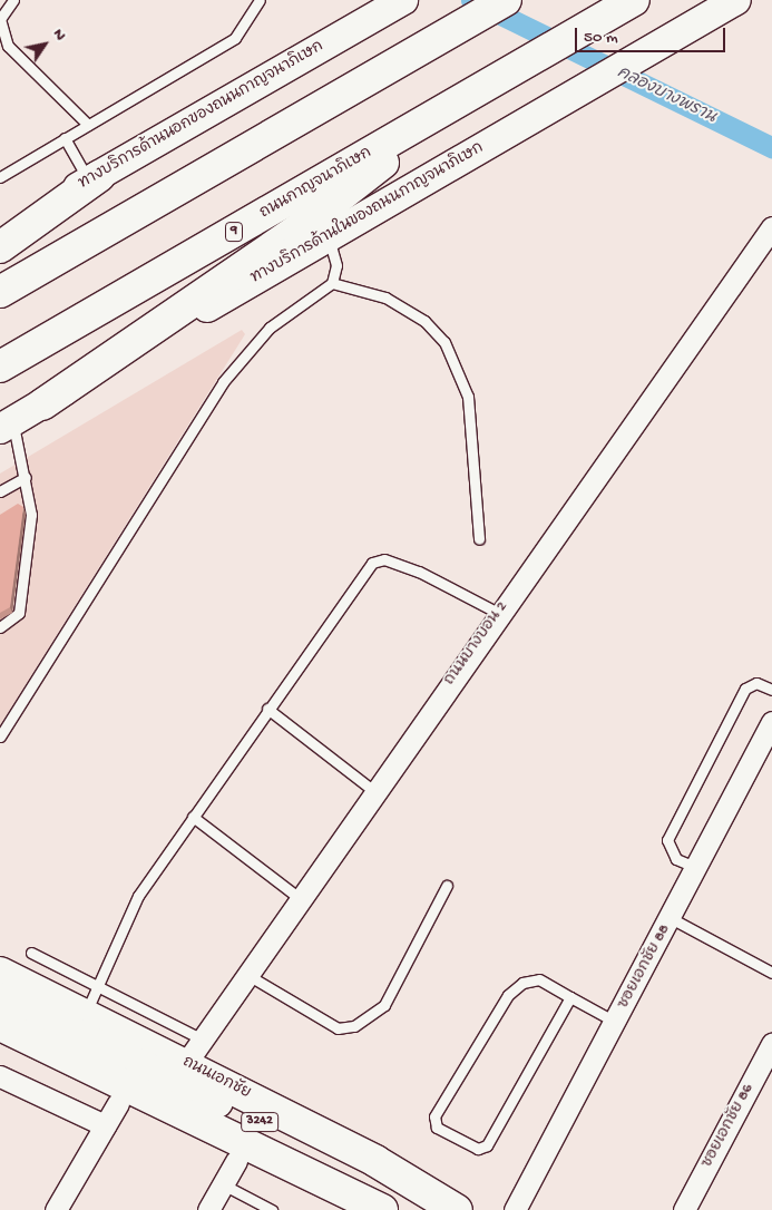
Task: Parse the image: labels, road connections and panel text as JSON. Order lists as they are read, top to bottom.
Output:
{
  "streets": {
    "main road": [
      "ทางบริการด้านนอกของถนนกาญจนาภิเษก",
      "ถนนกาญจนาภิเษก",
      "ทางบริการด้านในของถนนกาญจนาภิเษก",
      "9",
      "ถนนเอกชัย",
      "3242"
    ],
    "street": ["ถนนบางบอน 2", "ซอยเอกชัย 88", "ซอยเอกชัย 86"]
  },
  "crossings": [
    ["ถนนบางบอน 2", "ถนนเอกชัย"]
  ],
  "water": ["คลองบางพราน"],
  "scale_bar": "50 m",
  "north": "top right"
}
